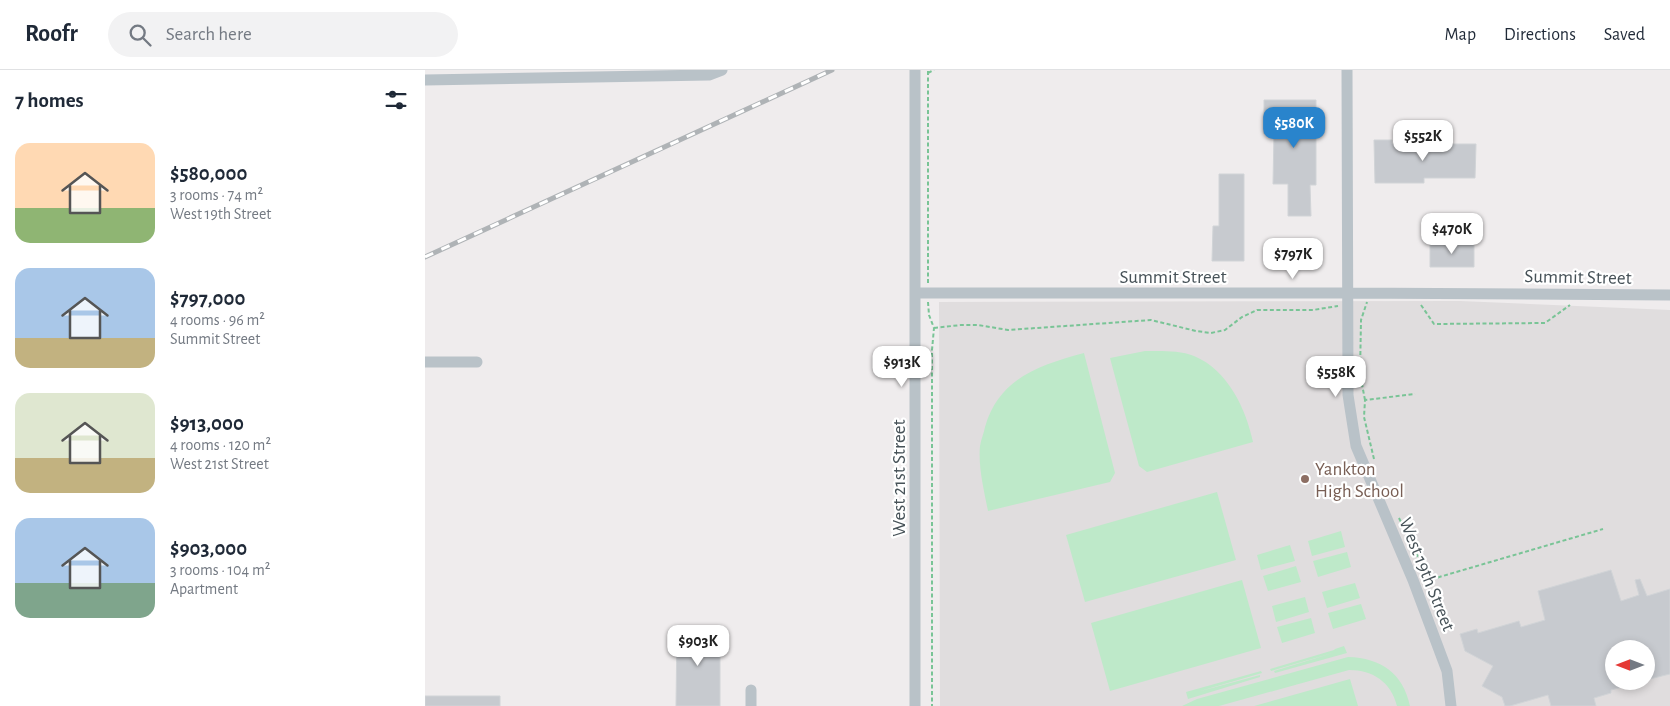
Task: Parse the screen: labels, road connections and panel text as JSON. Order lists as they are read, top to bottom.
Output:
{
  "streets": {
    "street": ["Summit Street", "West 21st Street", "West 19th Street"]
  },
  "crossings": [
    ["Summit Street", "West 21st Street"],
    ["Summit Street", "West 19th Street"]
  ],
  "places": ["Yankton High School"],
  "north": "left",
  "page": {
    "header": "Roofr",
    "search": "Search here",
    "nav": ["Map", "Directions", "Saved"],
    "heading": "7 homes",
    "price": [
      "$580K",
      "$552K",
      "$470K",
      "$797K",
      "$913K",
      "$558K",
      "$903K"
    ],
    "list": [
      {
        "name": "$580,000",
        "note": "3 rooms · 74 m² · West 19th Street"
      },
      {
        "name": "$797,000",
        "note": "4 rooms · 96 m² · Summit Street"
      },
      {
        "name": "$913,000",
        "note": "4 rooms · 120 m² · West 21st Street"
      },
      {
        "name": "$903,000",
        "note": "3 rooms · 104 m² · Apartment"
      }
    ]
  }
}
